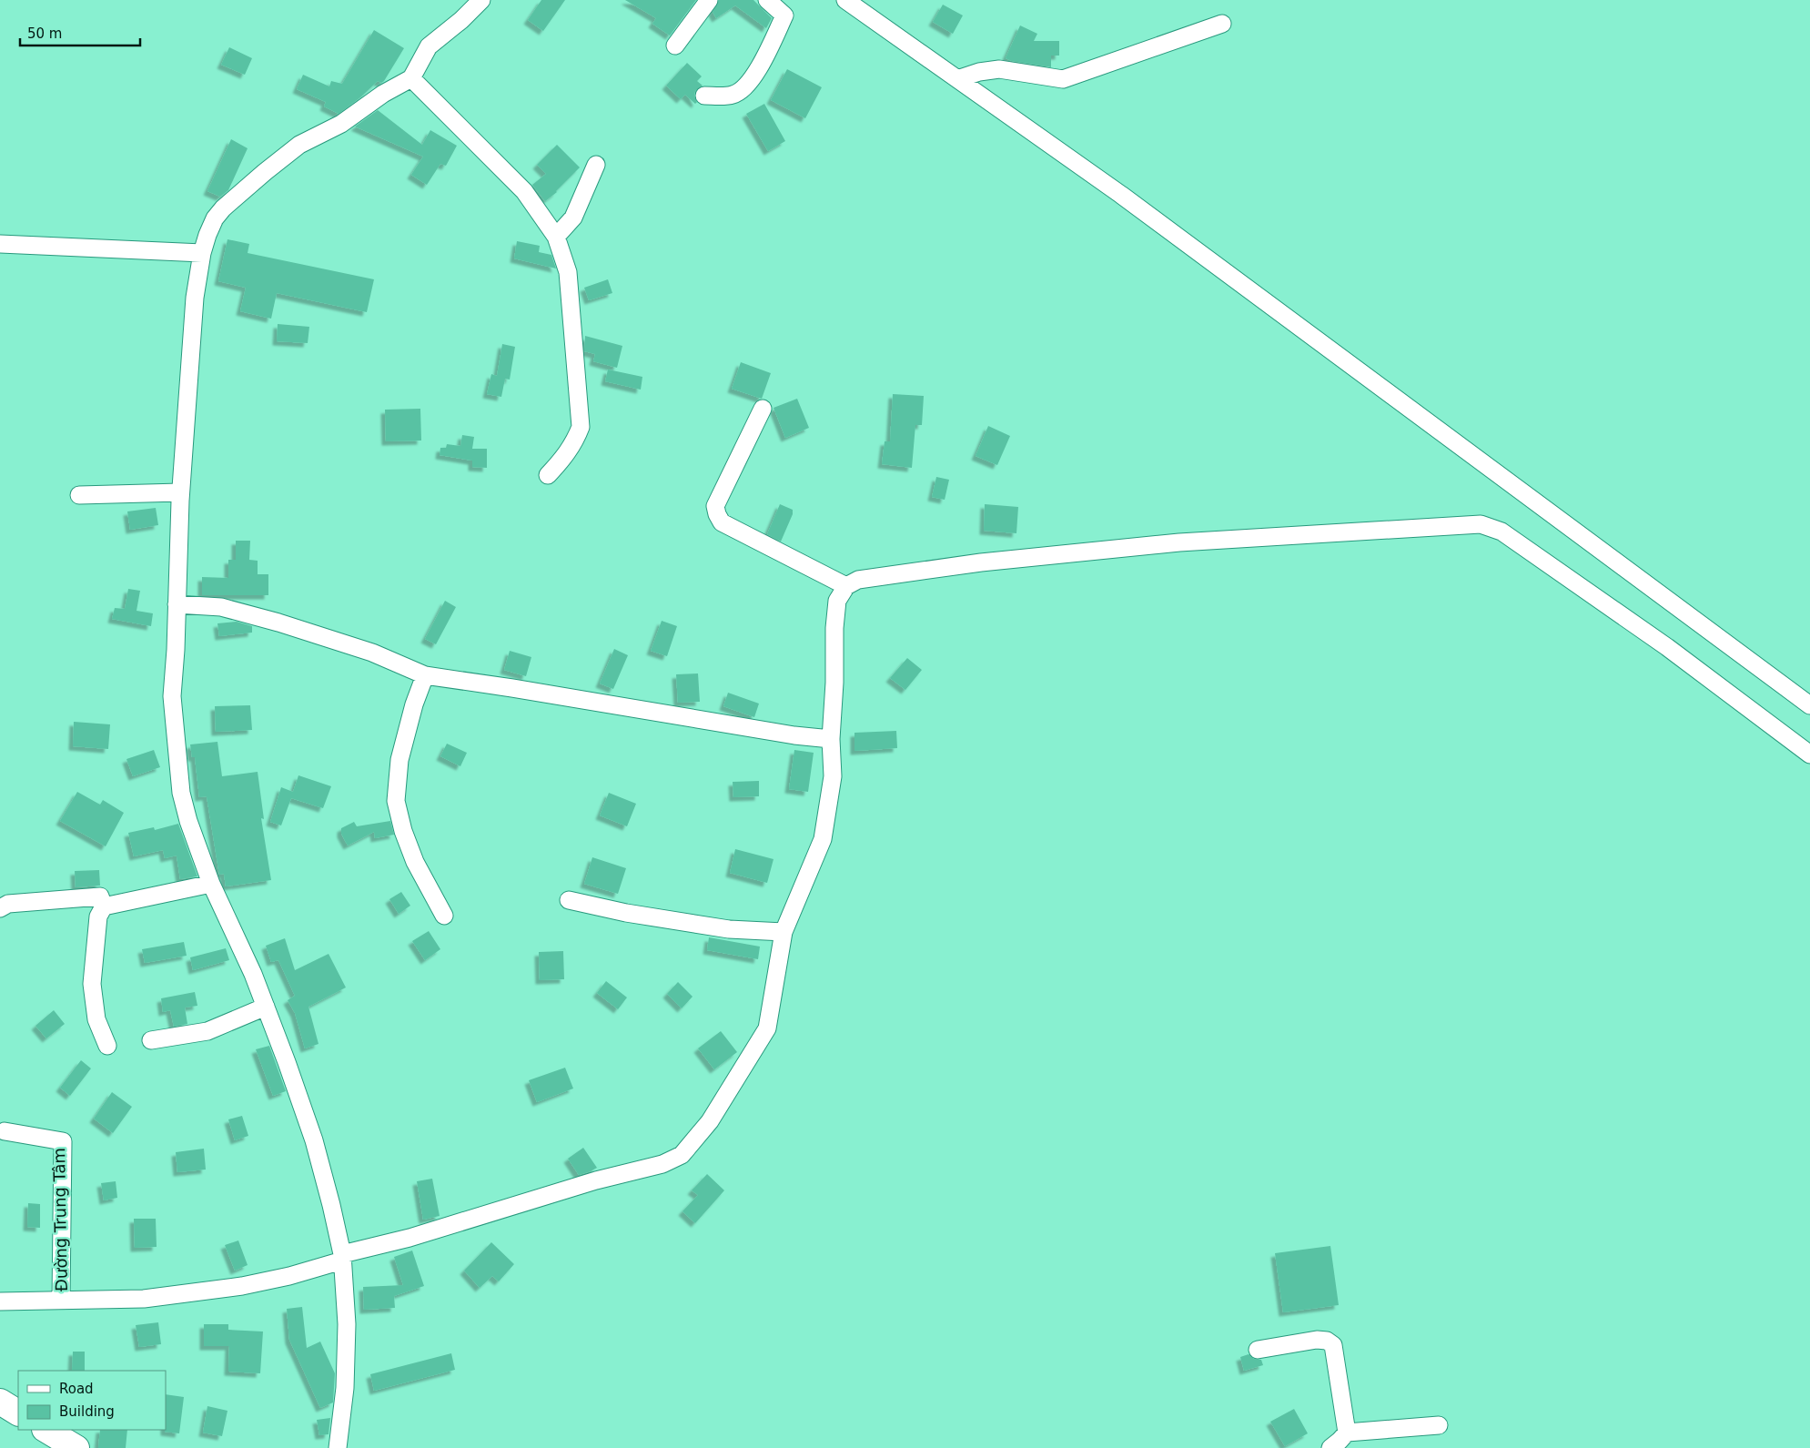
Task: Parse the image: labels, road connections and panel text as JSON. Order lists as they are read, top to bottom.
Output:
{
  "streets": {
    "street": ["Đường Trung Tâm"]
  },
  "legend": ["Road", "Building"],
  "scale_bar": "50 m"
}
